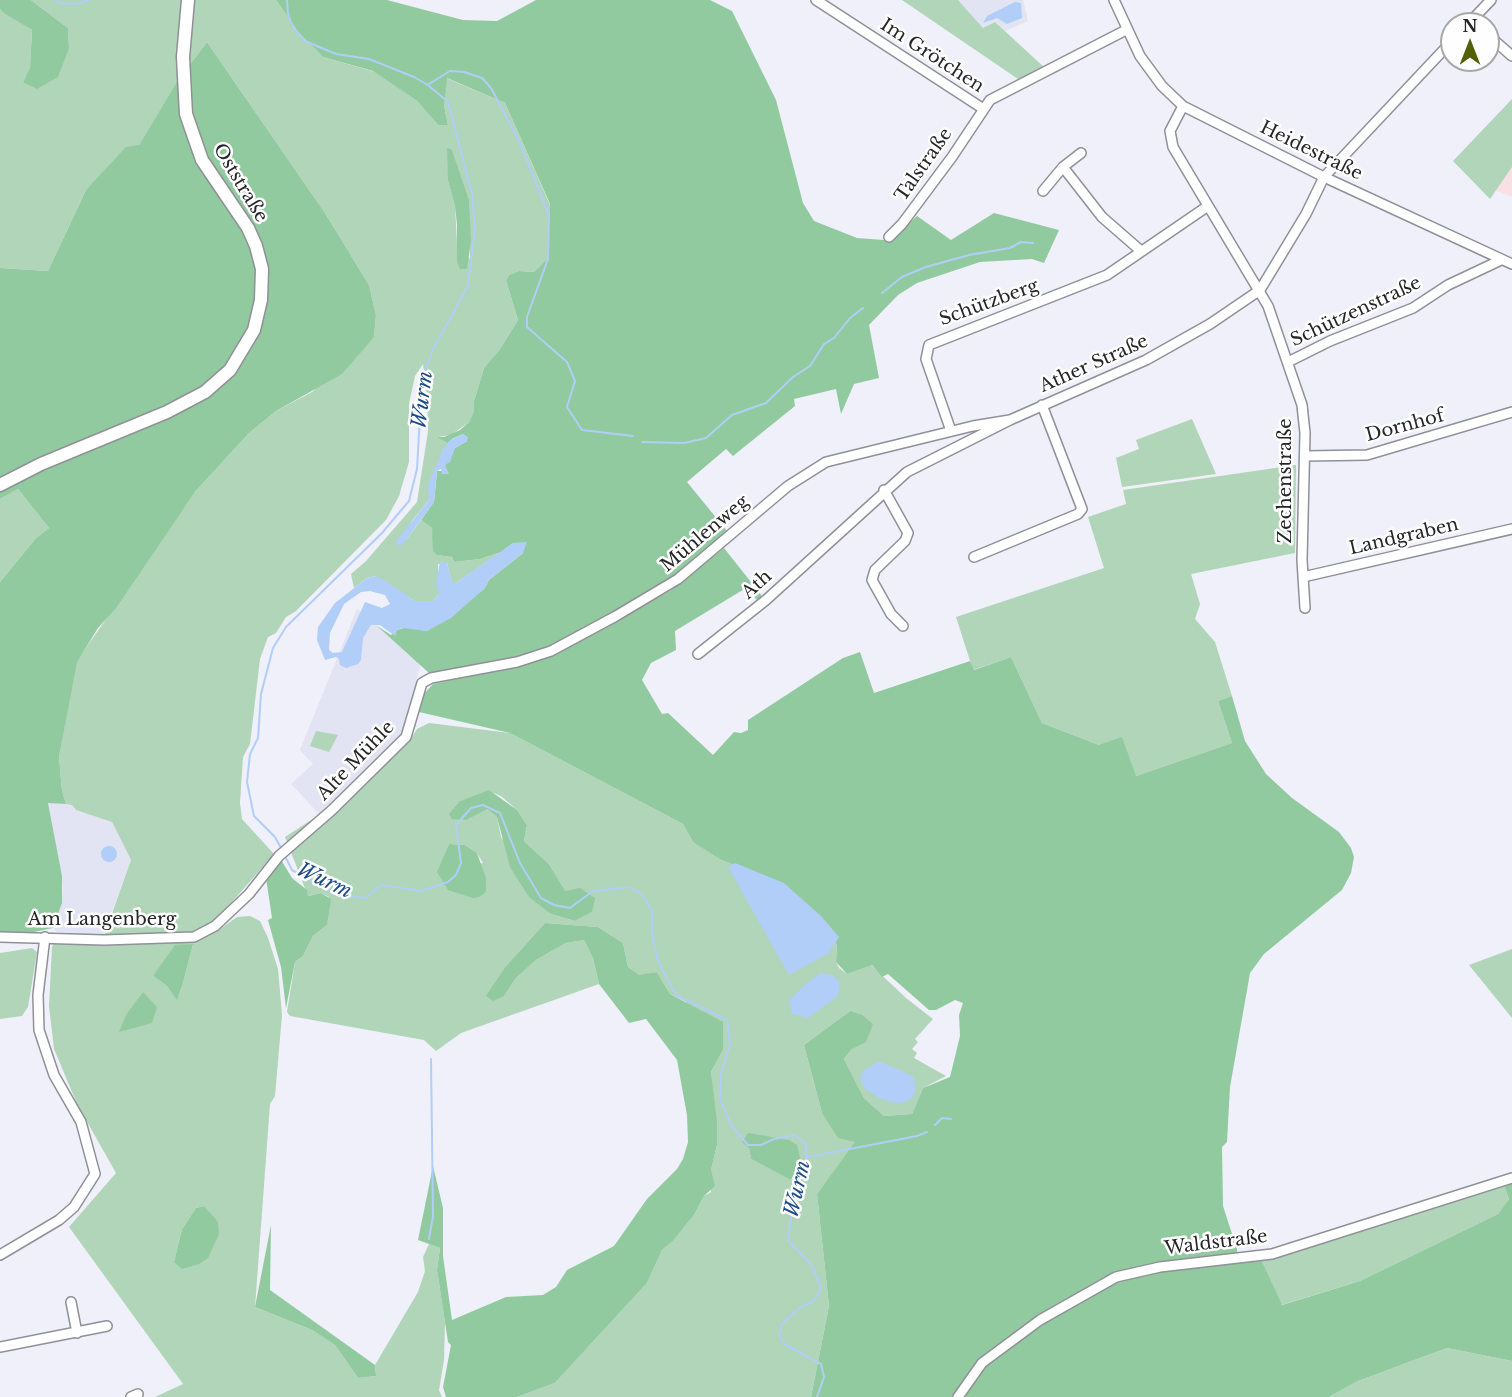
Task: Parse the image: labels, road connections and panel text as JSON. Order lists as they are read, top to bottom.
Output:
{
  "streets": {
    "street": [
      "Im Grötchen",
      "Heidestraße",
      "Talstraße",
      "Oststraße",
      "Schützberg",
      "Schützenstraße",
      "Ather Straße",
      "Dornhof",
      "Zechenstraße",
      "Mühlenweg",
      "Landgraben",
      "Ath",
      "Alte Mühle",
      "Am Langenberg",
      "Waldstraße"
    ]
  },
  "crossings": [
    ["Im Grötchen", "Heidestraße"],
    ["Im Grötchen", "Talstraße"],
    ["Heidestraße", "Schützenstraße"],
    ["Heidestraße", "Ather Straße"],
    ["Heidestraße", "Zechenstraße"],
    ["Schützberg", "Zechenstraße"],
    ["Schützberg", "Mühlenweg"],
    ["Schützenstraße", "Zechenstraße"],
    ["Ather Straße", "Zechenstraße"],
    ["Ather Straße", "Mühlenweg"],
    ["Ather Straße", "Ath"],
    ["Dornhof", "Zechenstraße"],
    ["Zechenstraße", "Landgraben"],
    ["Mühlenweg", "Alte Mühle"],
    ["Alte Mühle", "Am Langenberg"]
  ],
  "water": ["Wurm"],
  "north": "top"
}
